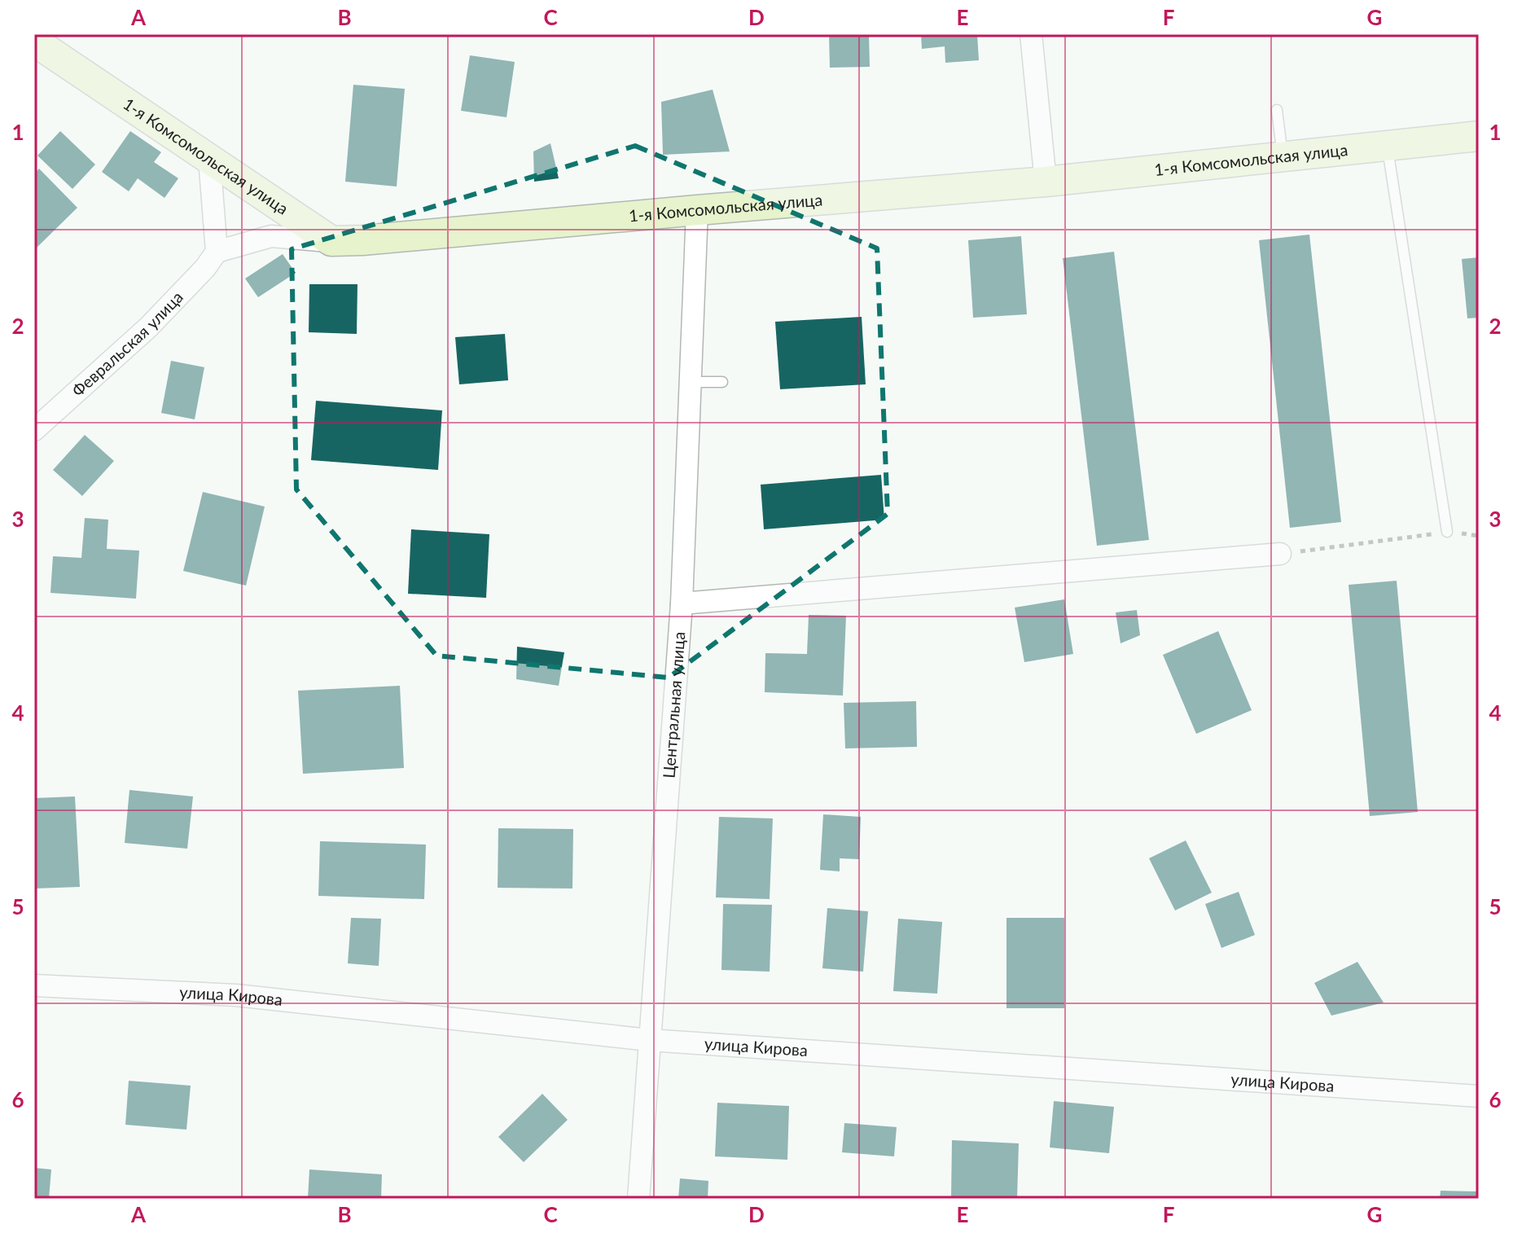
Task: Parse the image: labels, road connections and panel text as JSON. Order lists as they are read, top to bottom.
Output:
{
  "streets": {
    "main road": ["1-я Комсомольская улица"],
    "street": ["Февральская улица", "Центральная улица", "улица Кирова"]
  },
  "crossings": [
    ["1-я Комсомольская улица", "Центральная улица"],
    ["Центральная улица", "улица Кирова"]
  ],
  "grid": {
    "columns": [
      "A",
      "B",
      "C",
      "D",
      "E",
      "F",
      "G"
    ],
    "rows": [
      "1",
      "2",
      "3",
      "4",
      "5",
      "6"
    ]
  }
}
